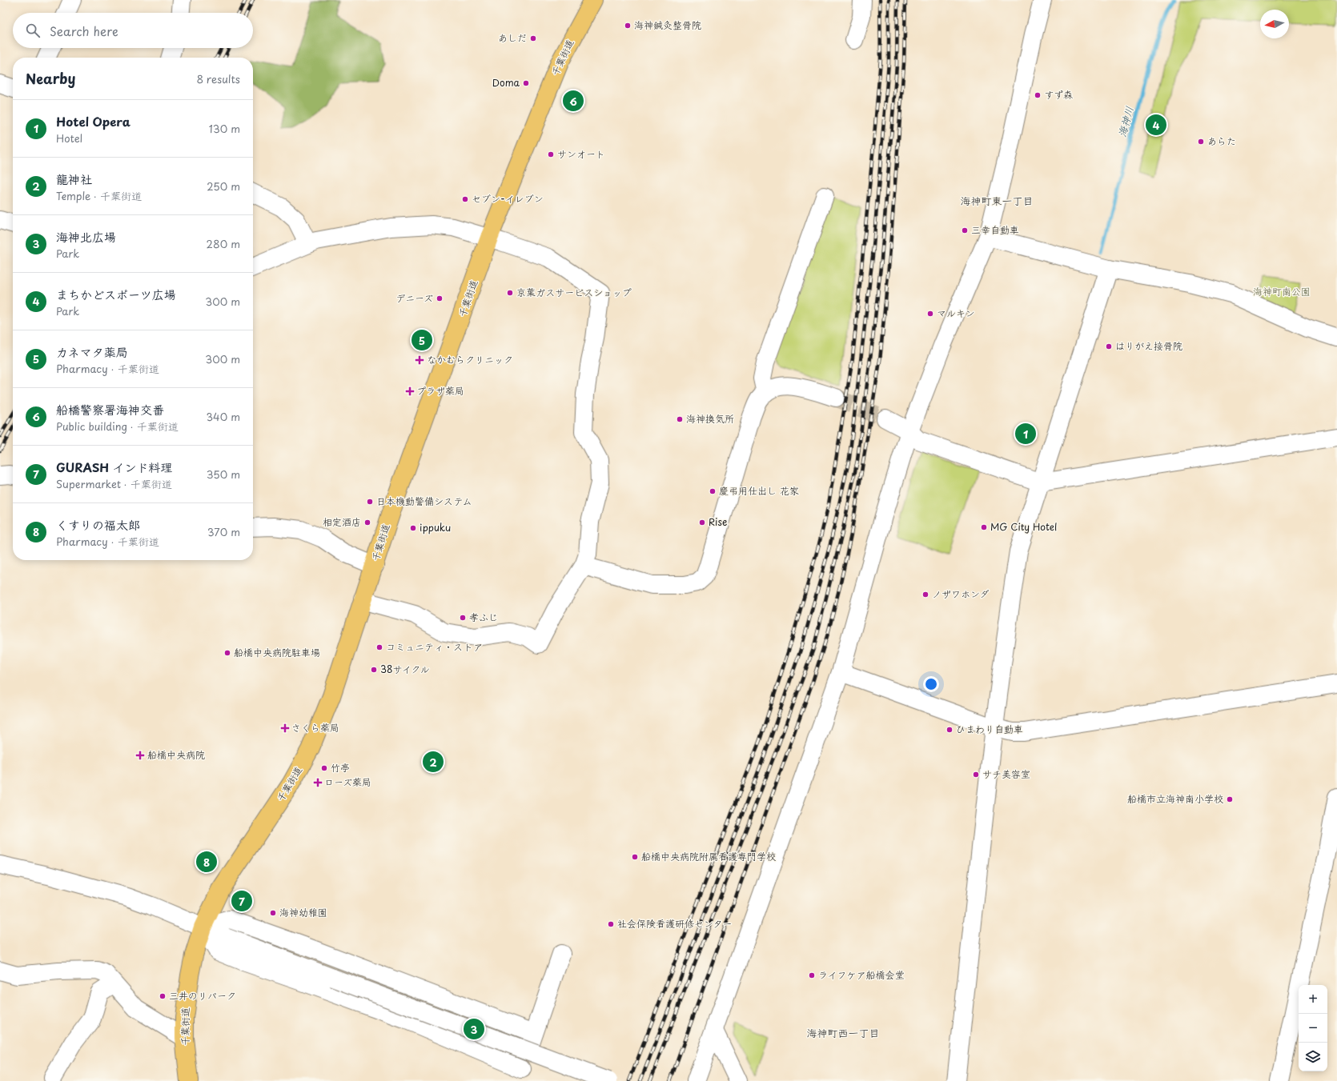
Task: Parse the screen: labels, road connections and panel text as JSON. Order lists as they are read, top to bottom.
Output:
{
  "streets": {
    "highway": ["千葉街道"]
  },
  "districts": ["海神町東一丁目", "海神町西一丁目"],
  "water": ["海神川"],
  "parks": ["海神町南公園"],
  "places": {
    "other": [
      "海神鍼灸整骨院",
      "あしだ",
      "Doma",
      "すず森",
      "あらた",
      "サンオート",
      "セブン-イレブン",
      "三幸自動車",
      "京葉ガスサービスショップ",
      "デニーズ",
      "マルキン",
      "はりがえ接骨院",
      "海神換気所",
      "慶弔用仕出し 花家",
      "日本機動警備システム",
      "相定酒店",
      "Rise",
      "MG City Hotel",
      "ippuku",
      "ノザワホンダ",
      "孝ふじ",
      "コミュニティ・ストア",
      "船橋中央病院駐車場",
      "38サイクル",
      "ひまわり自動車",
      "竹亭",
      "サチ美容室",
      "船橋市立海神南小学校",
      "船橋中央病院附属看護専門学校",
      "海神幼稚園",
      "社会保険看護研修センター",
      "ライフケア船橋会堂",
      "三井のリパーク"
    ],
    "health": [
      "なかむらクリニック",
      "プラザ薬局",
      "さくら薬局",
      "船橋中央病院",
      "ローズ薬局"
    ]
  },
  "north": "left",
  "page": {
    "search": "Search here",
    "heading": ["Nearby", "8 results"],
    "pins": [
      "6",
      "4",
      "5",
      "1",
      "2",
      "8",
      "7",
      "3"
    ],
    "list": [
      {
        "mark": "1",
        "name": "Hotel Opera",
        "note": "Hotel",
        "value": "130 m"
      },
      {
        "mark": "2",
        "name": "龍神社",
        "note": "Temple · 千葉街道",
        "value": "250 m"
      },
      {
        "mark": "3",
        "name": "海神北広場",
        "note": "Park",
        "value": "280 m"
      },
      {
        "mark": "4",
        "name": "まちかどスポーツ広場",
        "note": "Park",
        "value": "300 m"
      },
      {
        "mark": "5",
        "name": "カネマタ薬局",
        "note": "Pharmacy · 千葉街道",
        "value": "300 m"
      },
      {
        "mark": "6",
        "name": "船橋警察署海神交番",
        "note": "Public building · 千葉街道",
        "value": "340 m"
      },
      {
        "mark": "7",
        "name": "GURASH インド料理",
        "note": "Supermarket · 千葉街道",
        "value": "350 m"
      },
      {
        "mark": "8",
        "name": "くすりの福太郎",
        "note": "Pharmacy · 千葉街道",
        "value": "370 m"
      }
    ],
    "map_buttons": ["+", "−"]
  }
}
